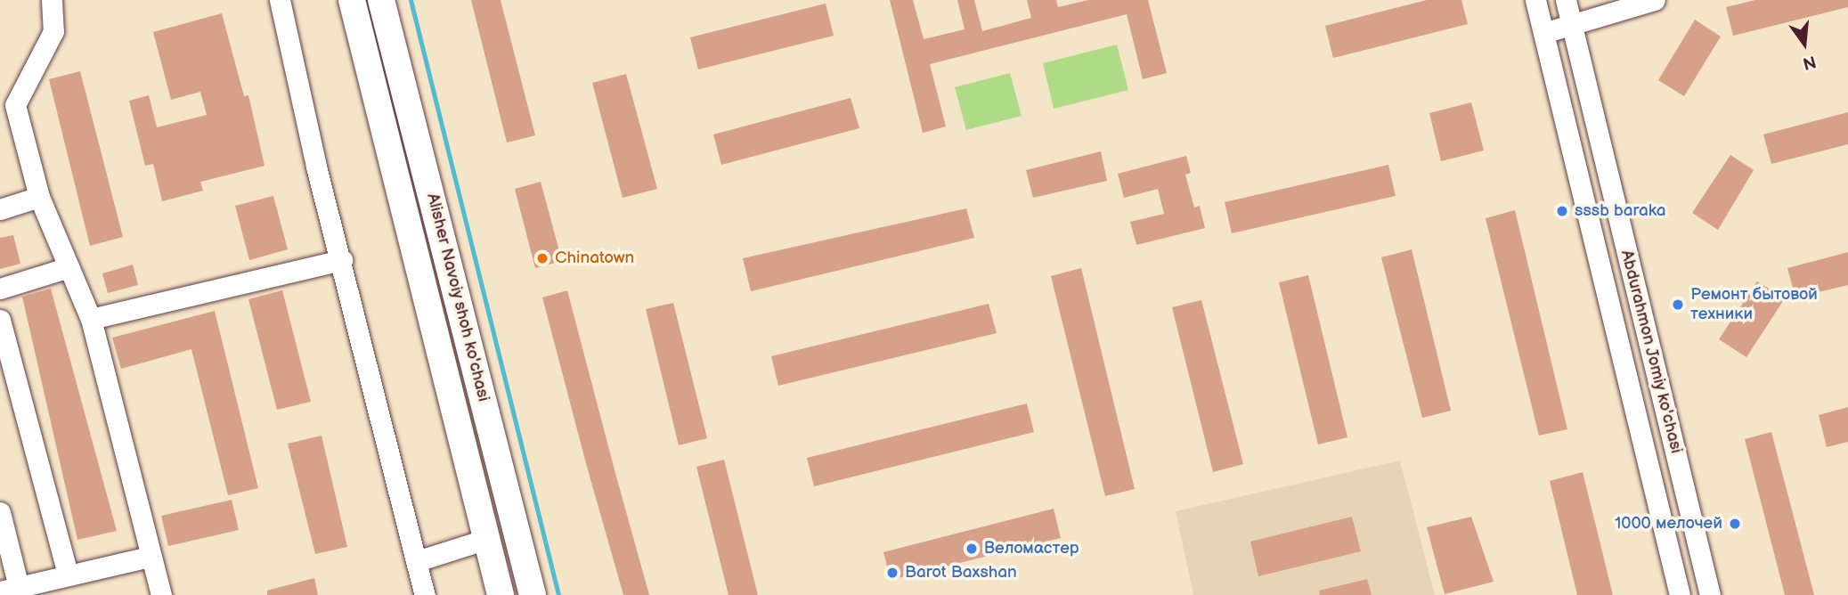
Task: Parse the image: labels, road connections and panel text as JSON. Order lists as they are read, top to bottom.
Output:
{
  "streets": {
    "main road": ["Alisher Navoiy shoh ko'chasi"],
    "street": ["Abdurahmon Jomiy ko'chasi"]
  },
  "places": [
    "sssb baraka",
    "Chinatown",
    "Ремонт бытовой техники",
    "1000 мелочей",
    "Веломастер",
    "Barot Baxshan"
  ],
  "north": "bottom"
}
